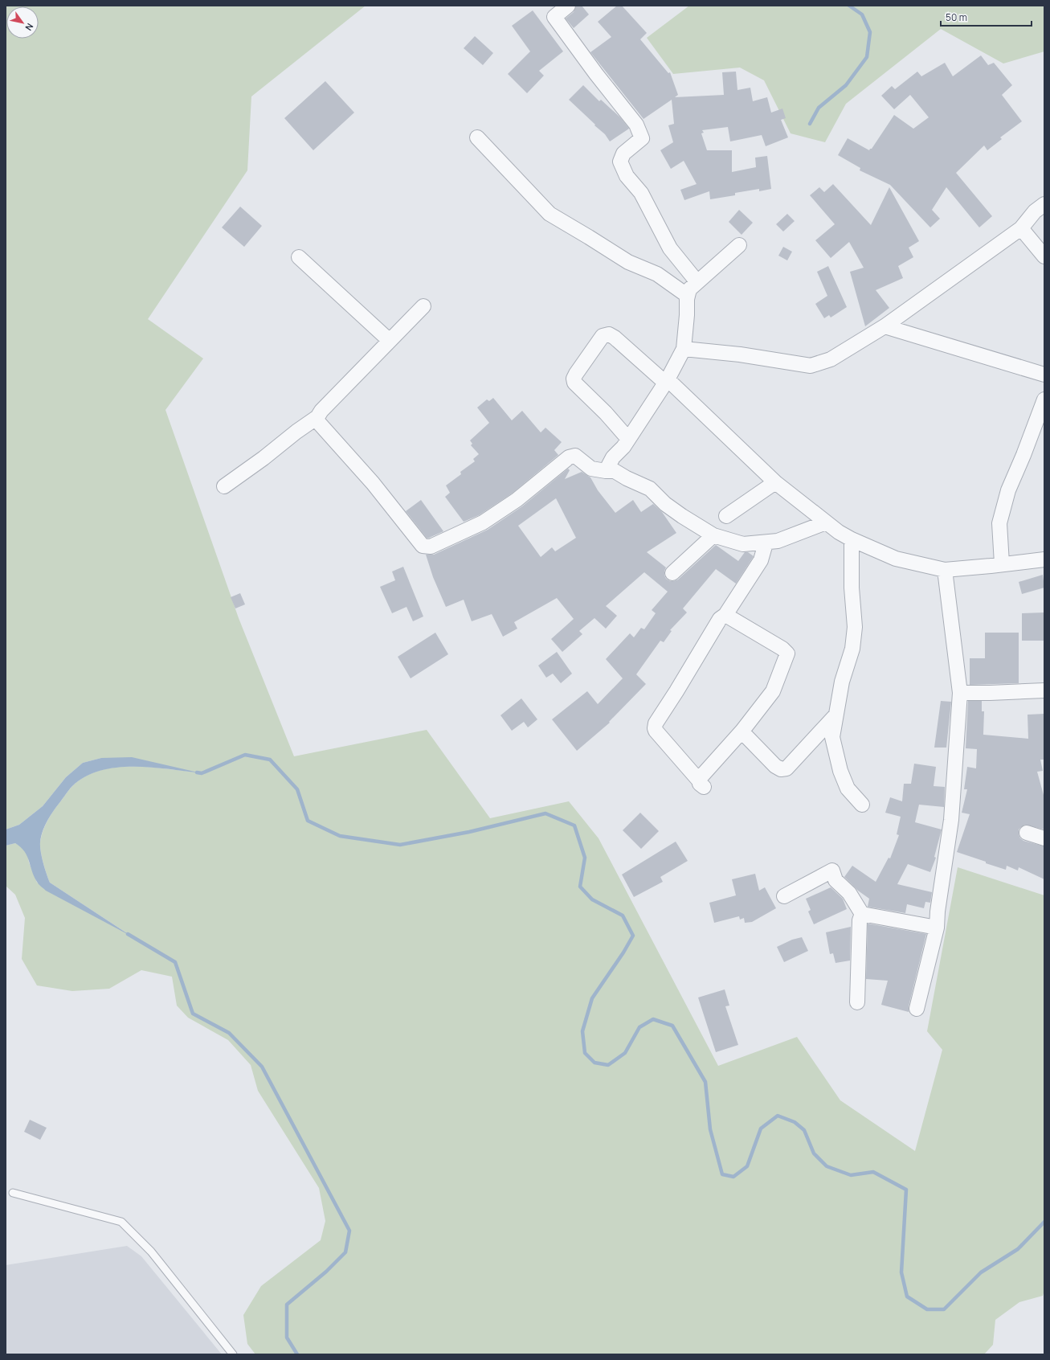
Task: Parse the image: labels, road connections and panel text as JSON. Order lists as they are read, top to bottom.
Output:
{
  "scale_bar": "50 m",
  "north": "bottom right"
}
